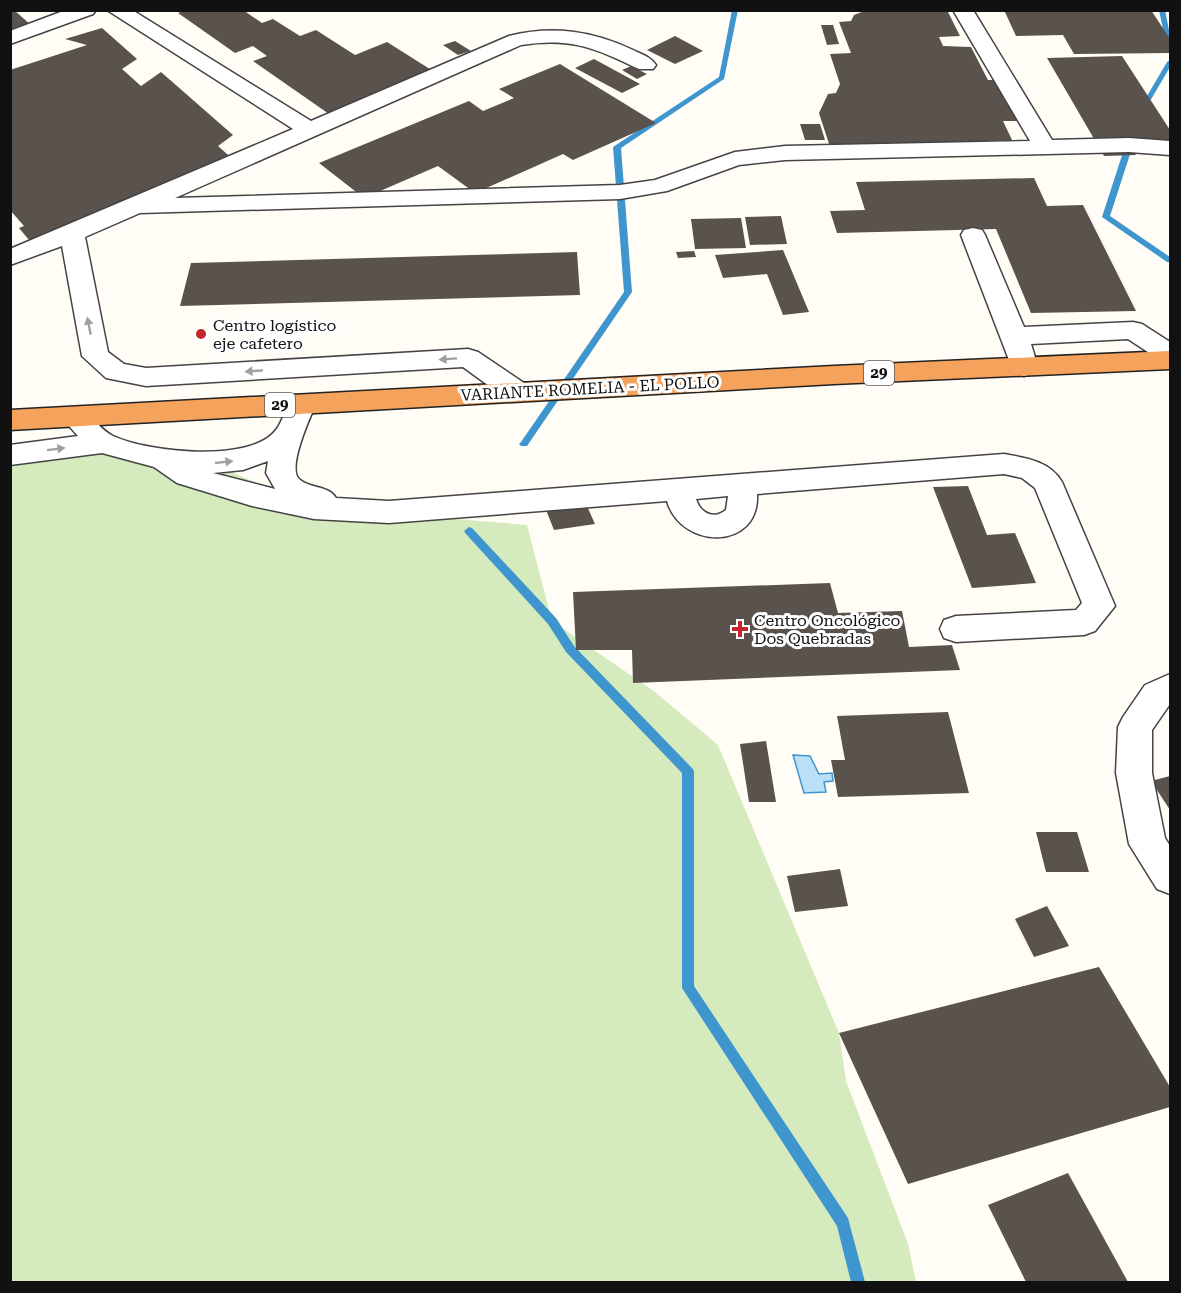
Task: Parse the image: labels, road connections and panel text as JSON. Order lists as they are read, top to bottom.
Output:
{
  "streets": {
    "highway": ["29", "VARIANTE ROMELIA - EL POLLO"]
  },
  "places": {
    "other": ["Centro logístico eje cafetero"],
    "health": ["Centro Oncológico Dos Quebradas"]
  }
}
